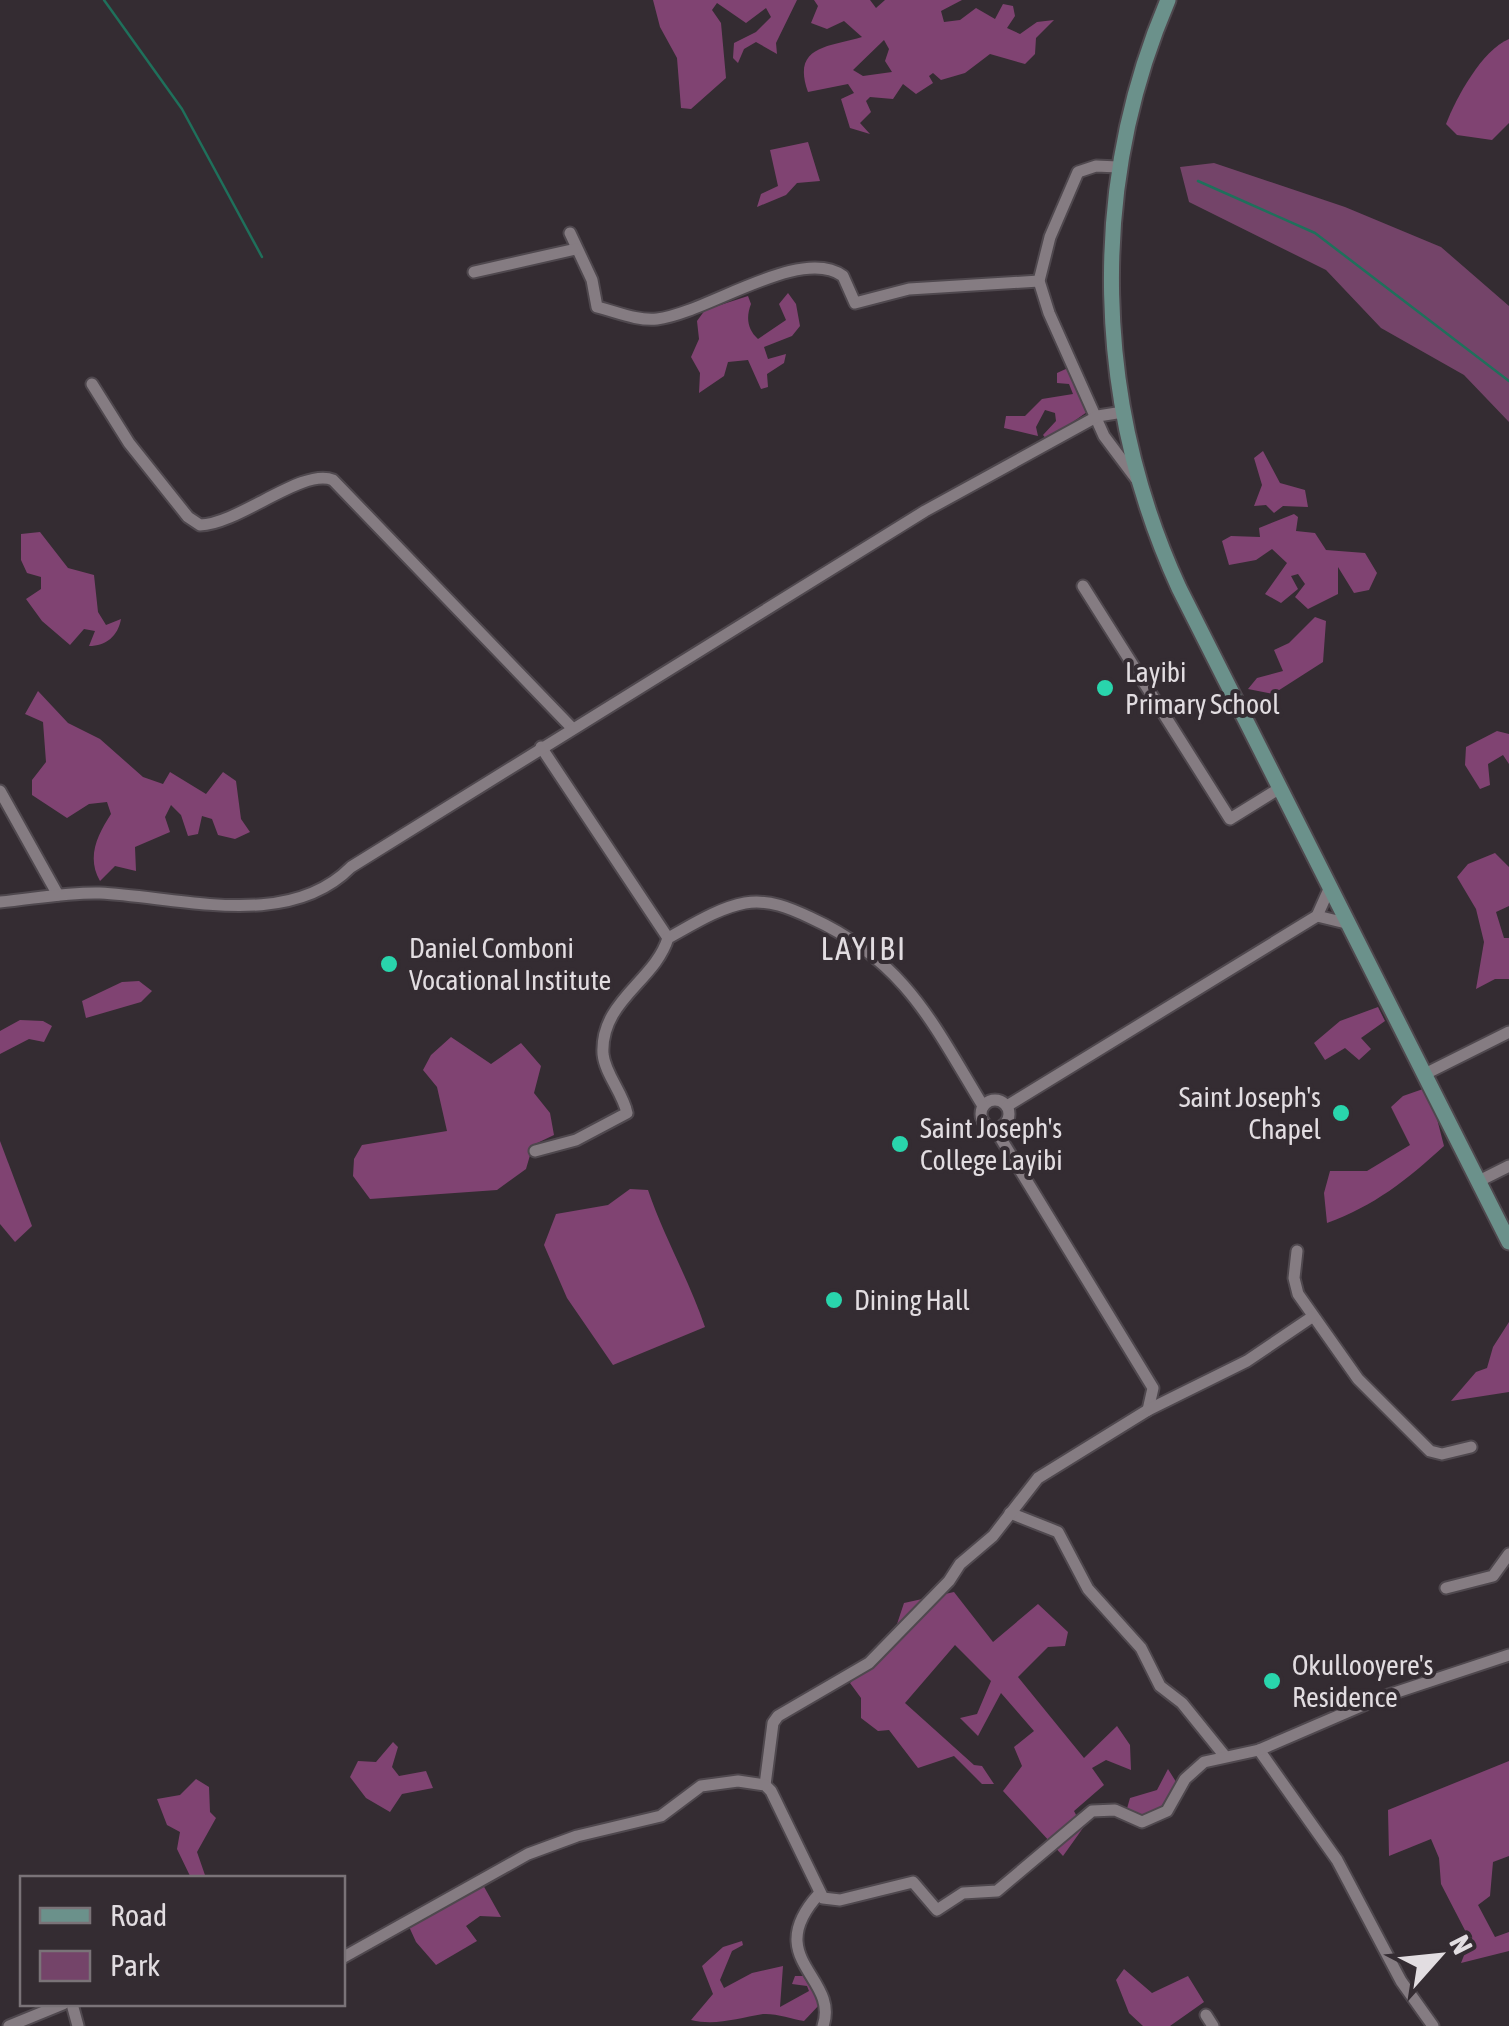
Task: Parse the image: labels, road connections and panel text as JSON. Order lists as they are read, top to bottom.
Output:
{
  "districts": ["LAYIBI"],
  "places": [
    "Layibi Primary School",
    "Daniel Comboni Vocational Institute",
    "Saint Joseph's Chapel",
    "Saint Joseph's College Layibi",
    "Dining Hall",
    "Okullooyere's Residence"
  ],
  "legend": ["Road", "Park"],
  "north": "top right"
}
